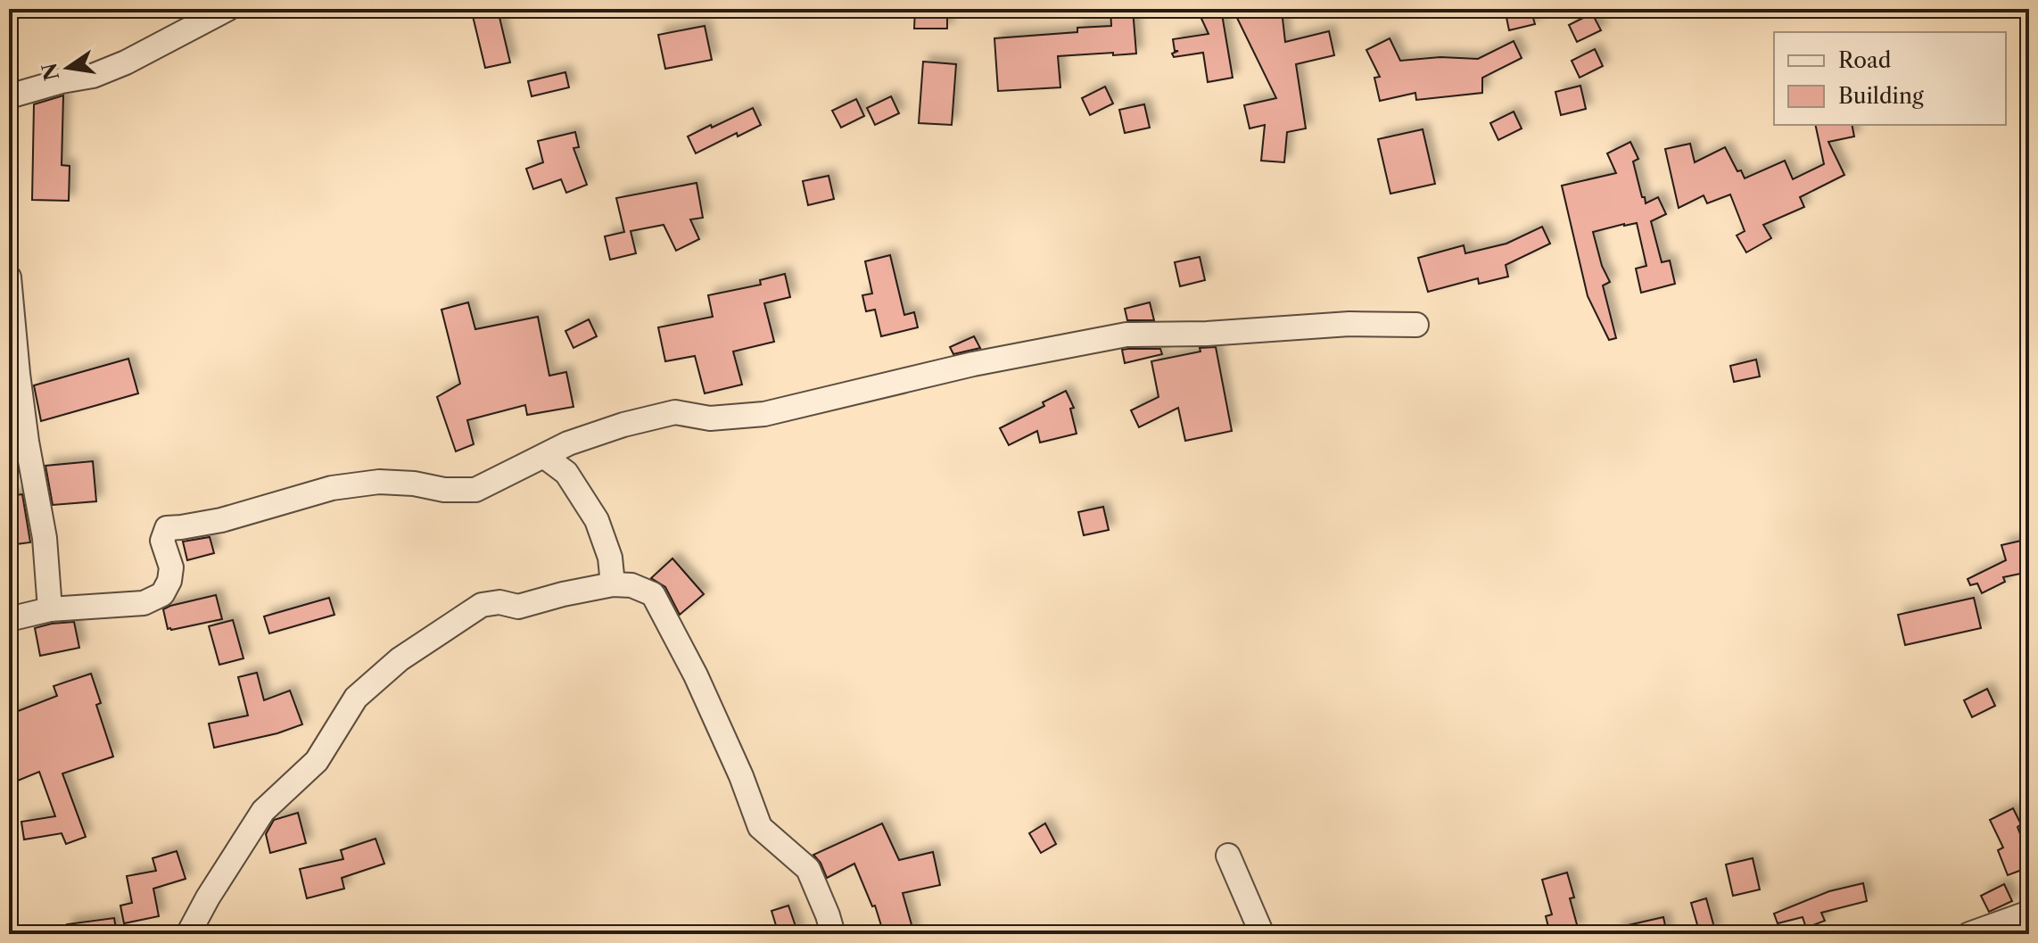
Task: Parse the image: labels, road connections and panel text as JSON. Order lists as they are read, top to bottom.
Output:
{
  "legend": ["Road", "Building"],
  "north": "left"
}
